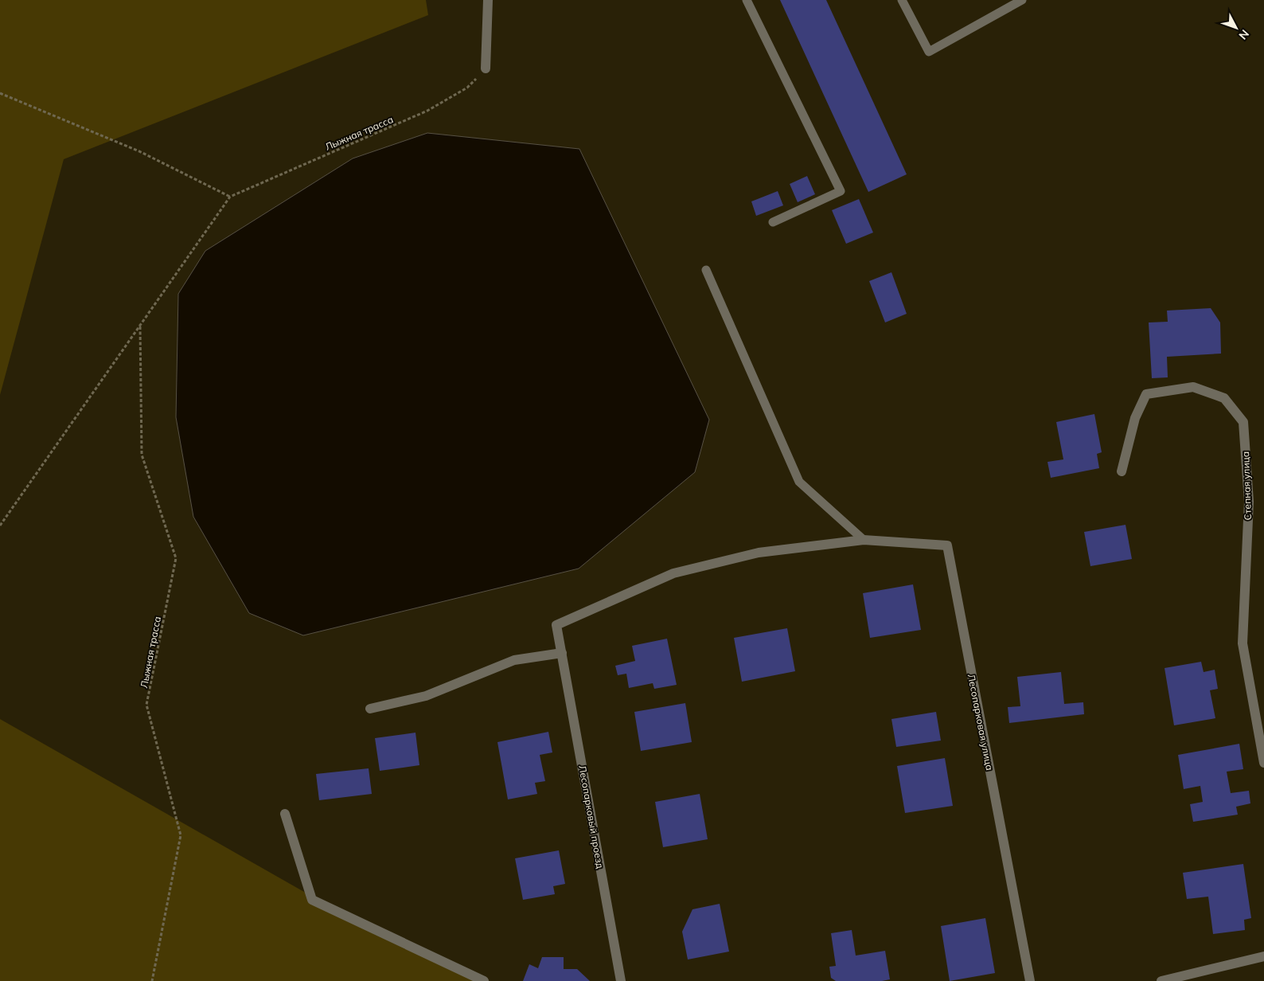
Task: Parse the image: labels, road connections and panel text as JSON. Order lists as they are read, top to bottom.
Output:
{
  "streets": {
    "street": ["Степная улица", "Лесопарковая улица", "Лесопарковый проезд"],
    "path": ["Лыжная трасса"]
  },
  "crossings": [
    ["Лесопарковая улица", "Лесопарковый проезд"]
  ],
  "north": "bottom right"
}
